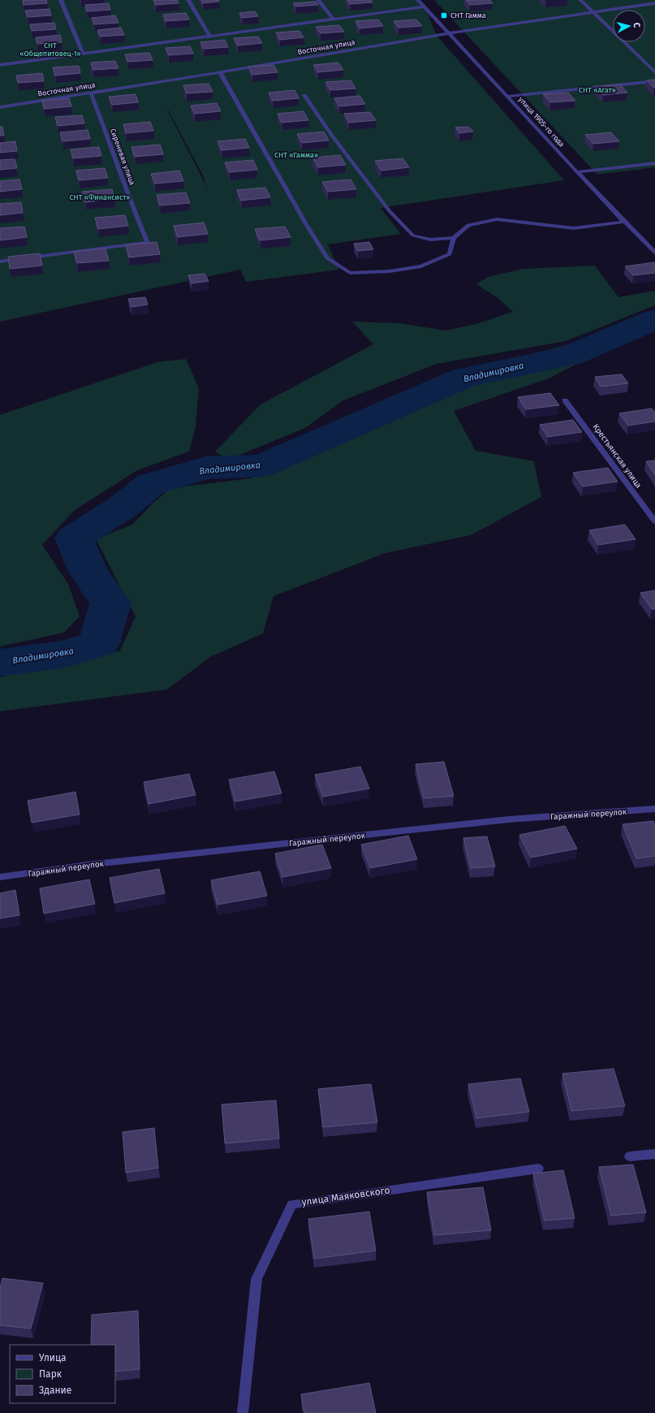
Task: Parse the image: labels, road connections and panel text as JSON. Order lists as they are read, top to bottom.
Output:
{
  "streets": {
    "street": [
      "Восточная улица",
      "улица 1905-го года",
      "Сиреневая улица",
      "Крестьянская улица",
      "Гаражный переулок",
      "улица Маяковского"
    ]
  },
  "crossings": [
    ["Восточная улица", "улица 1905-го года"],
    ["Восточная улица", "Сиреневая улица"]
  ],
  "water": ["Владимировка"],
  "parks": [
    "СНТ «Общепитовец-1»",
    "СНТ «Агат»",
    "СНТ «Гамма»",
    "СНТ «Финансист»"
  ],
  "places": {
    "transit": ["СНТ Гамма"]
  },
  "legend": ["Улица", "Парк", "Здание"],
  "north": "right"
}
